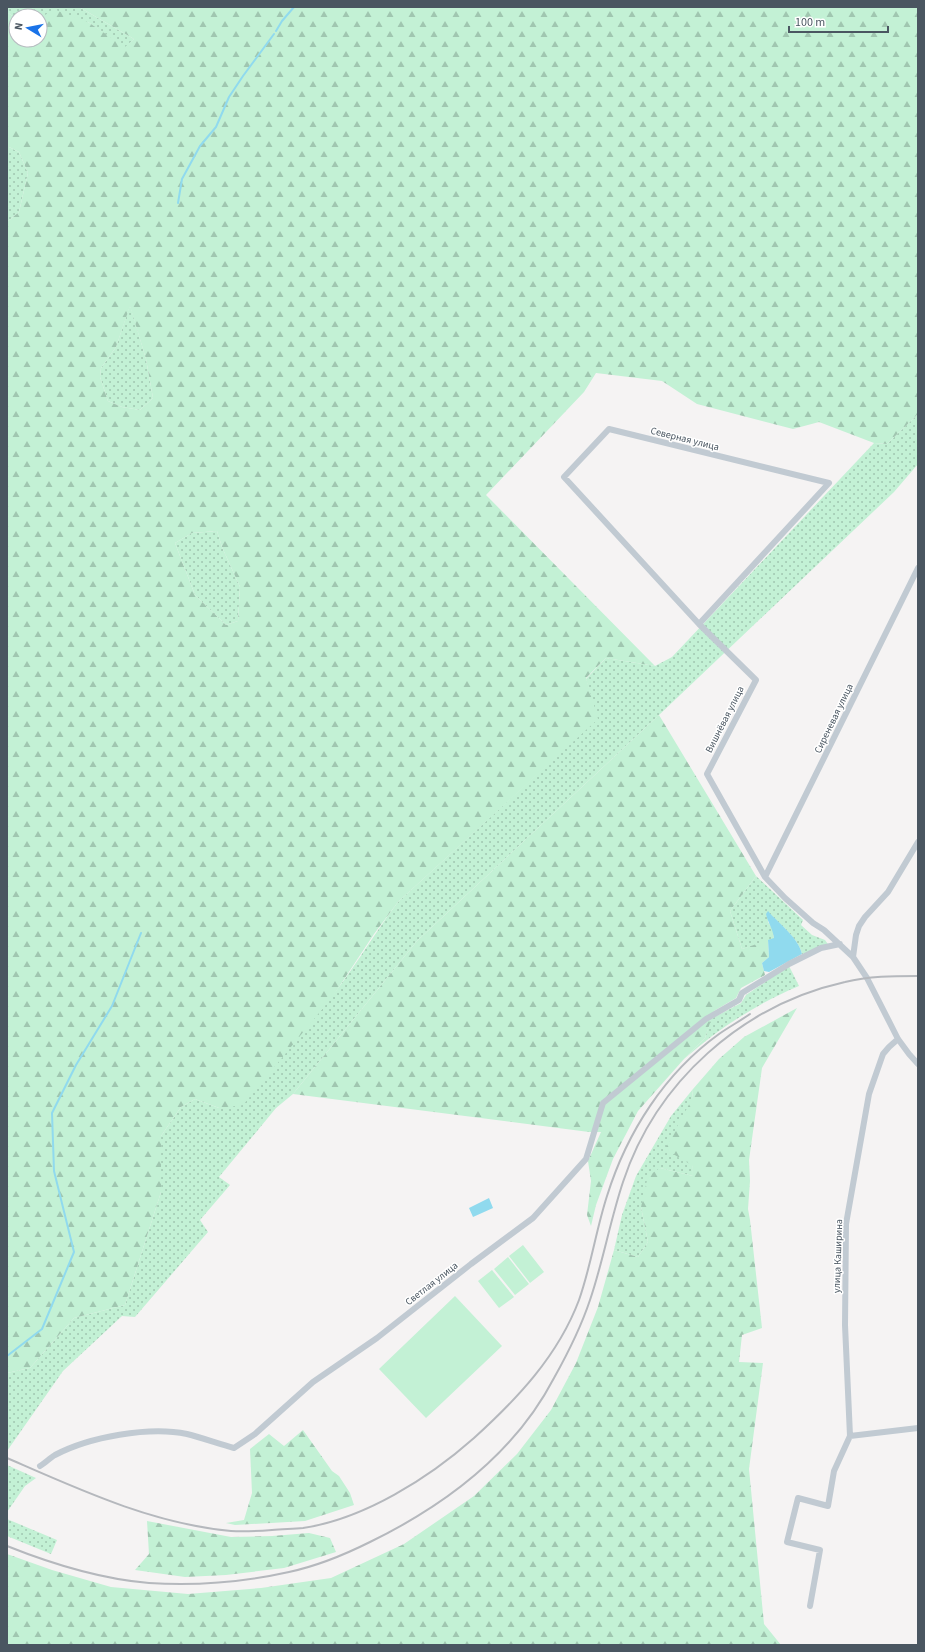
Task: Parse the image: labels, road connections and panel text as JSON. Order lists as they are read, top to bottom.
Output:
{
  "streets": {
    "street": [
      "Северная улица",
      "Сиреневая улица",
      "Вишнёвая улица",
      "улица Каширина",
      "Светлая улица"
    ]
  },
  "crossings": [
    ["Северная улица", "Вишнёвая улица"],
    ["Сиреневая улица", "Вишнёвая улица"]
  ],
  "scale_bar": "100 m",
  "north": "left"
}
